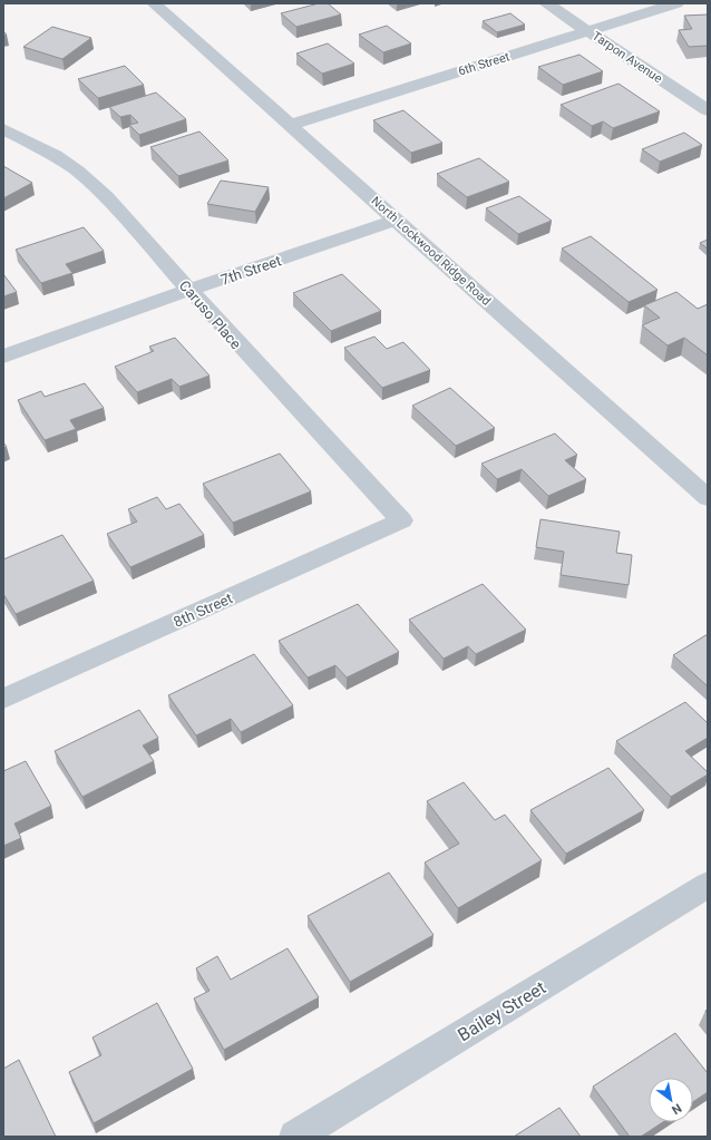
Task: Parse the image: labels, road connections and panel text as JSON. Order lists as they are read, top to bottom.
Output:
{
  "streets": {
    "street": [
      "Tarpon Avenue",
      "6th Street",
      "North Lockwood Ridge Road",
      "7th Street",
      "Caruso Place",
      "8th Street",
      "Bailey Street"
    ]
  },
  "crossings": [
    ["Tarpon Avenue", "6th Street"],
    ["6th Street", "North Lockwood Ridge Road"],
    ["North Lockwood Ridge Road", "7th Street"],
    ["7th Street", "Caruso Place"],
    ["Caruso Place", "8th Street"]
  ],
  "north": "bottom right"
}
